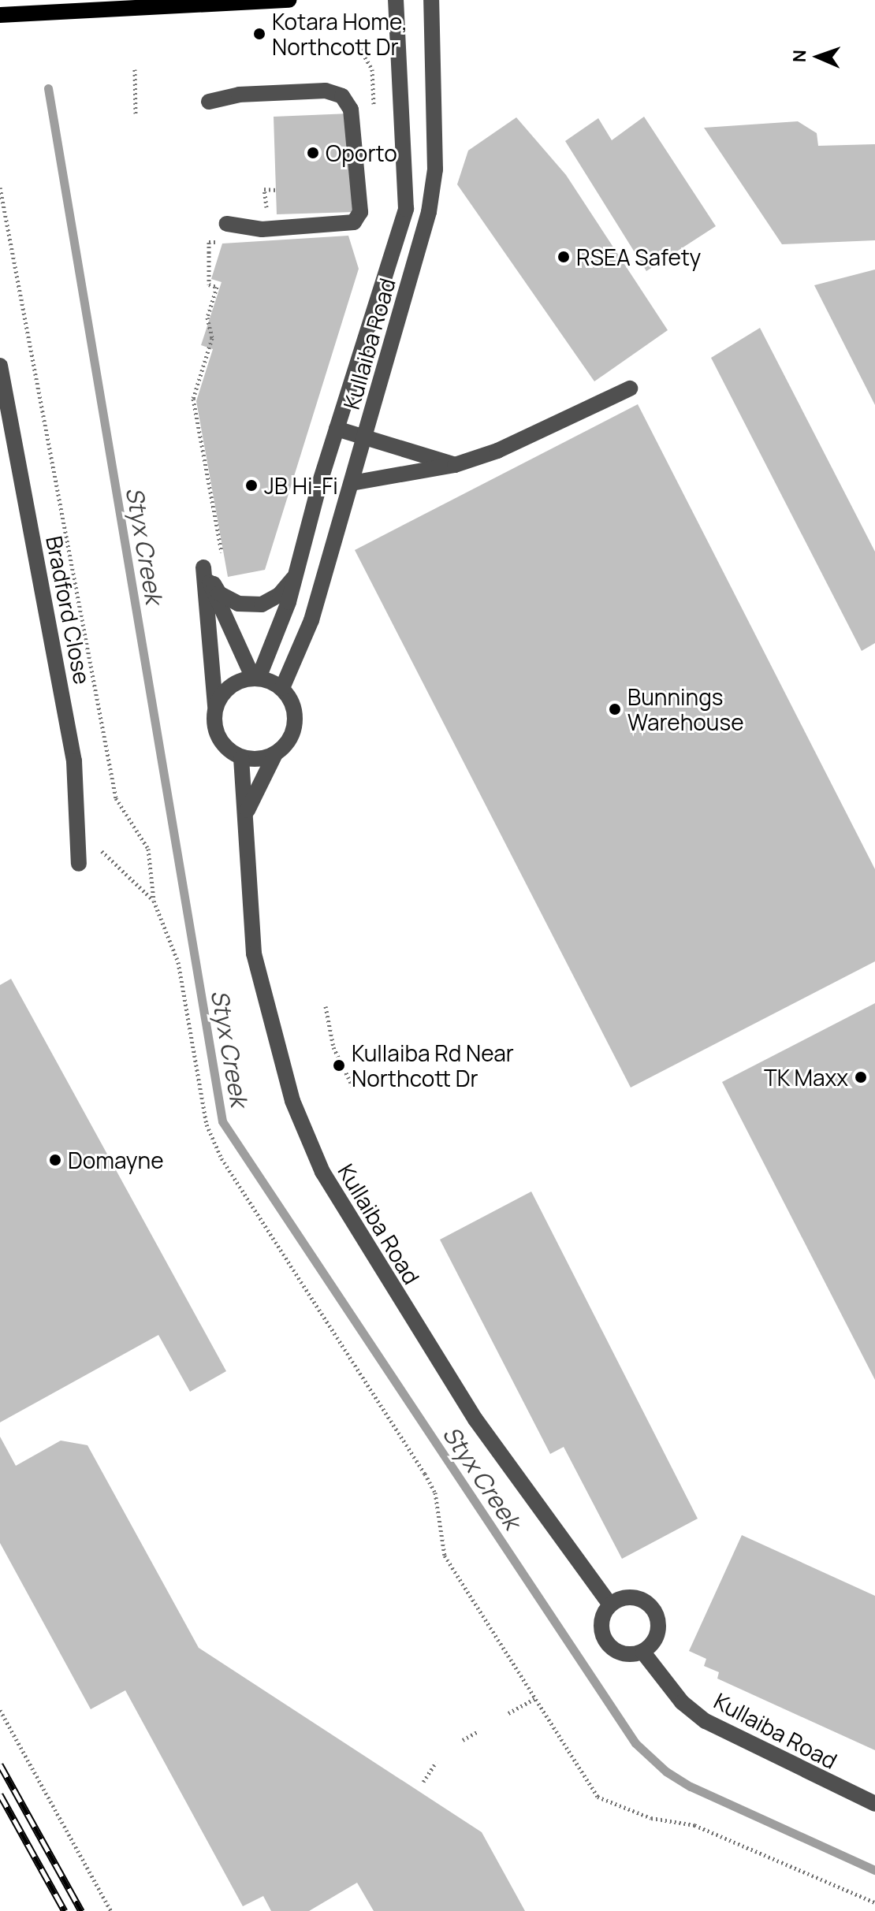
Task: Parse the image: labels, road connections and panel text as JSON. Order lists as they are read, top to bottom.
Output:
{
  "streets": {
    "street": ["Kullaiba Road", "Bradford Close"]
  },
  "water": ["Styx Creek"],
  "places": [
    "Kotara Home, Northcott Dr",
    "Oporto",
    "RSEA Safety",
    "JB Hi-Fi",
    "Bunnings Warehouse",
    "Kullaiba Rd Near Northcott Dr",
    "TK Maxx",
    "Domayne"
  ],
  "north": "left"
}
